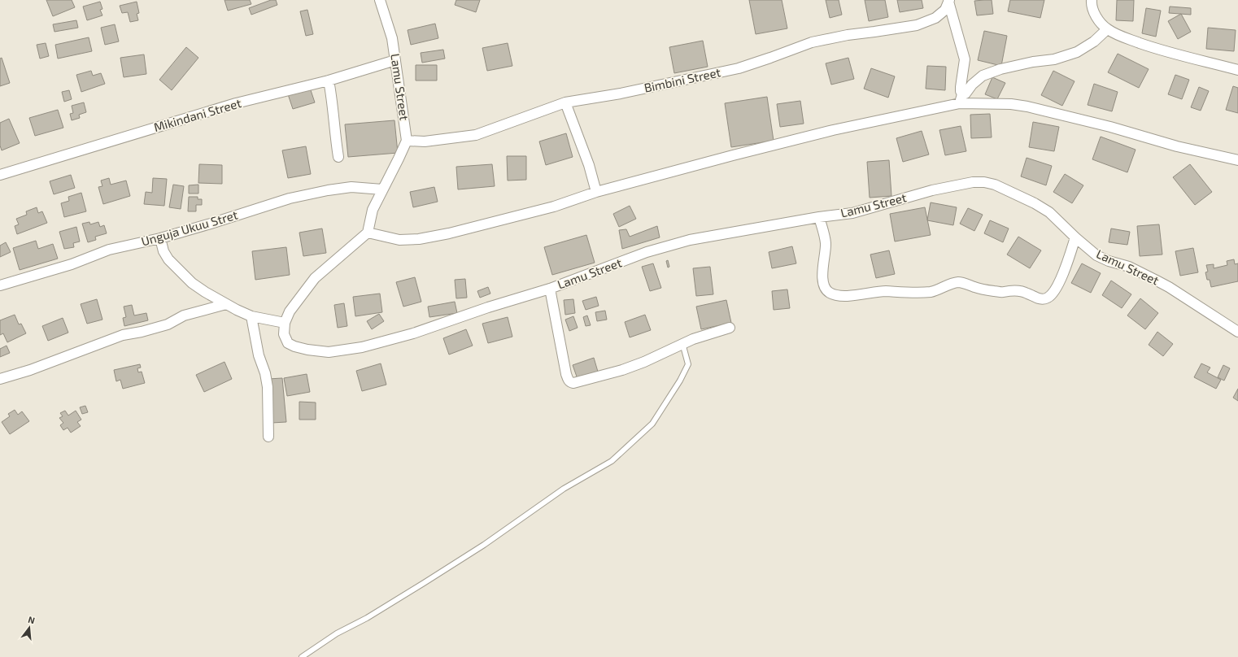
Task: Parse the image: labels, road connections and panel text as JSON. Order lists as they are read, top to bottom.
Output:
{
  "streets": {
    "street": [
      "Bimbini Street",
      "Lamu Street",
      "Mikindani Street",
      "Unguja Ukuu Stret"
    ]
  },
  "crossings": [
    ["Bimbini Street", "Lamu Street"],
    ["Lamu Street", "Mikindani Street"]
  ],
  "north": "top"
}
